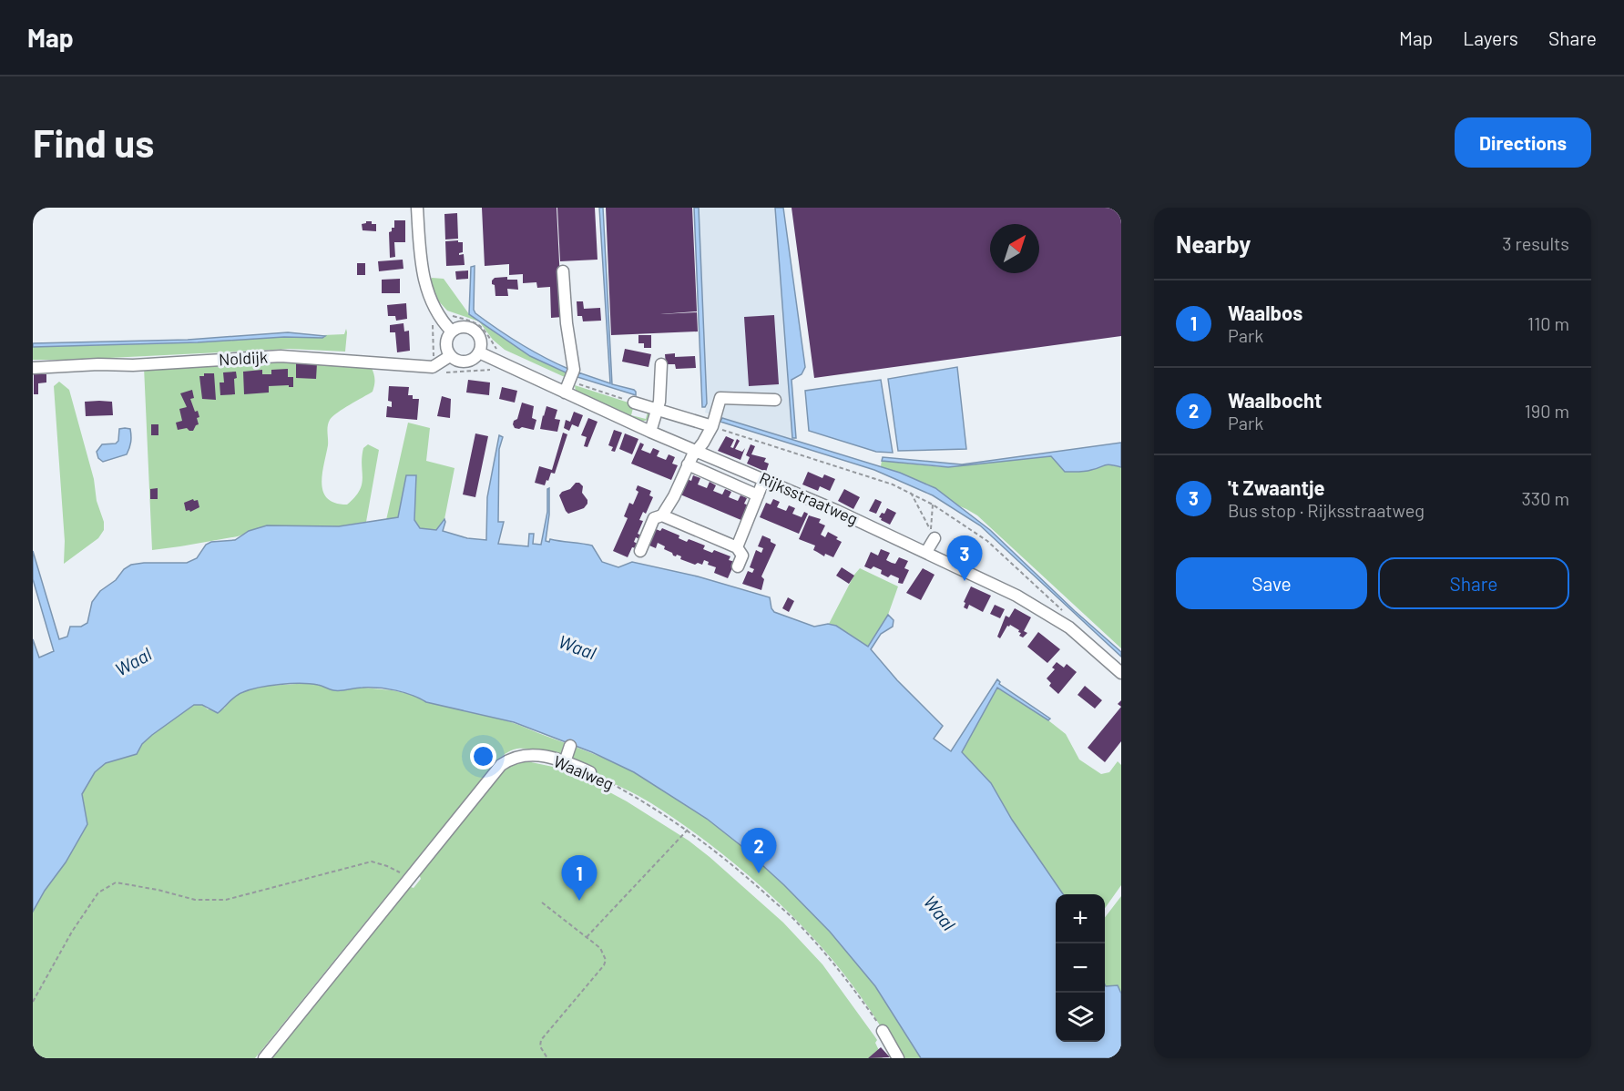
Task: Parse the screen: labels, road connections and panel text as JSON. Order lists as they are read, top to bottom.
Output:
{
  "streets": {
    "street": ["Noldijk", "Rijksstraatweg", "Waalweg"]
  },
  "water": ["Waal"],
  "north": "top right",
  "page": {
    "header": "Map",
    "nav": ["Map", "Layers", "Share"],
    "buttons": [
      "Directions",
      ["Save", "Share"]
    ],
    "title": "Find us",
    "heading": ["Nearby", "3 results"],
    "list": [
      {
        "mark": "1",
        "name": "Waalbos",
        "note": "Park",
        "value": "110 m"
      },
      {
        "mark": "2",
        "name": "Waalbocht",
        "note": "Park",
        "value": "190 m"
      },
      {
        "mark": "3",
        "name": "'t Zwaantje",
        "note": "Bus stop · Rijksstraatweg",
        "value": "330 m"
      }
    ],
    "pins": ["3", "2", "1"],
    "map_buttons": ["+", "−"]
  }
}
